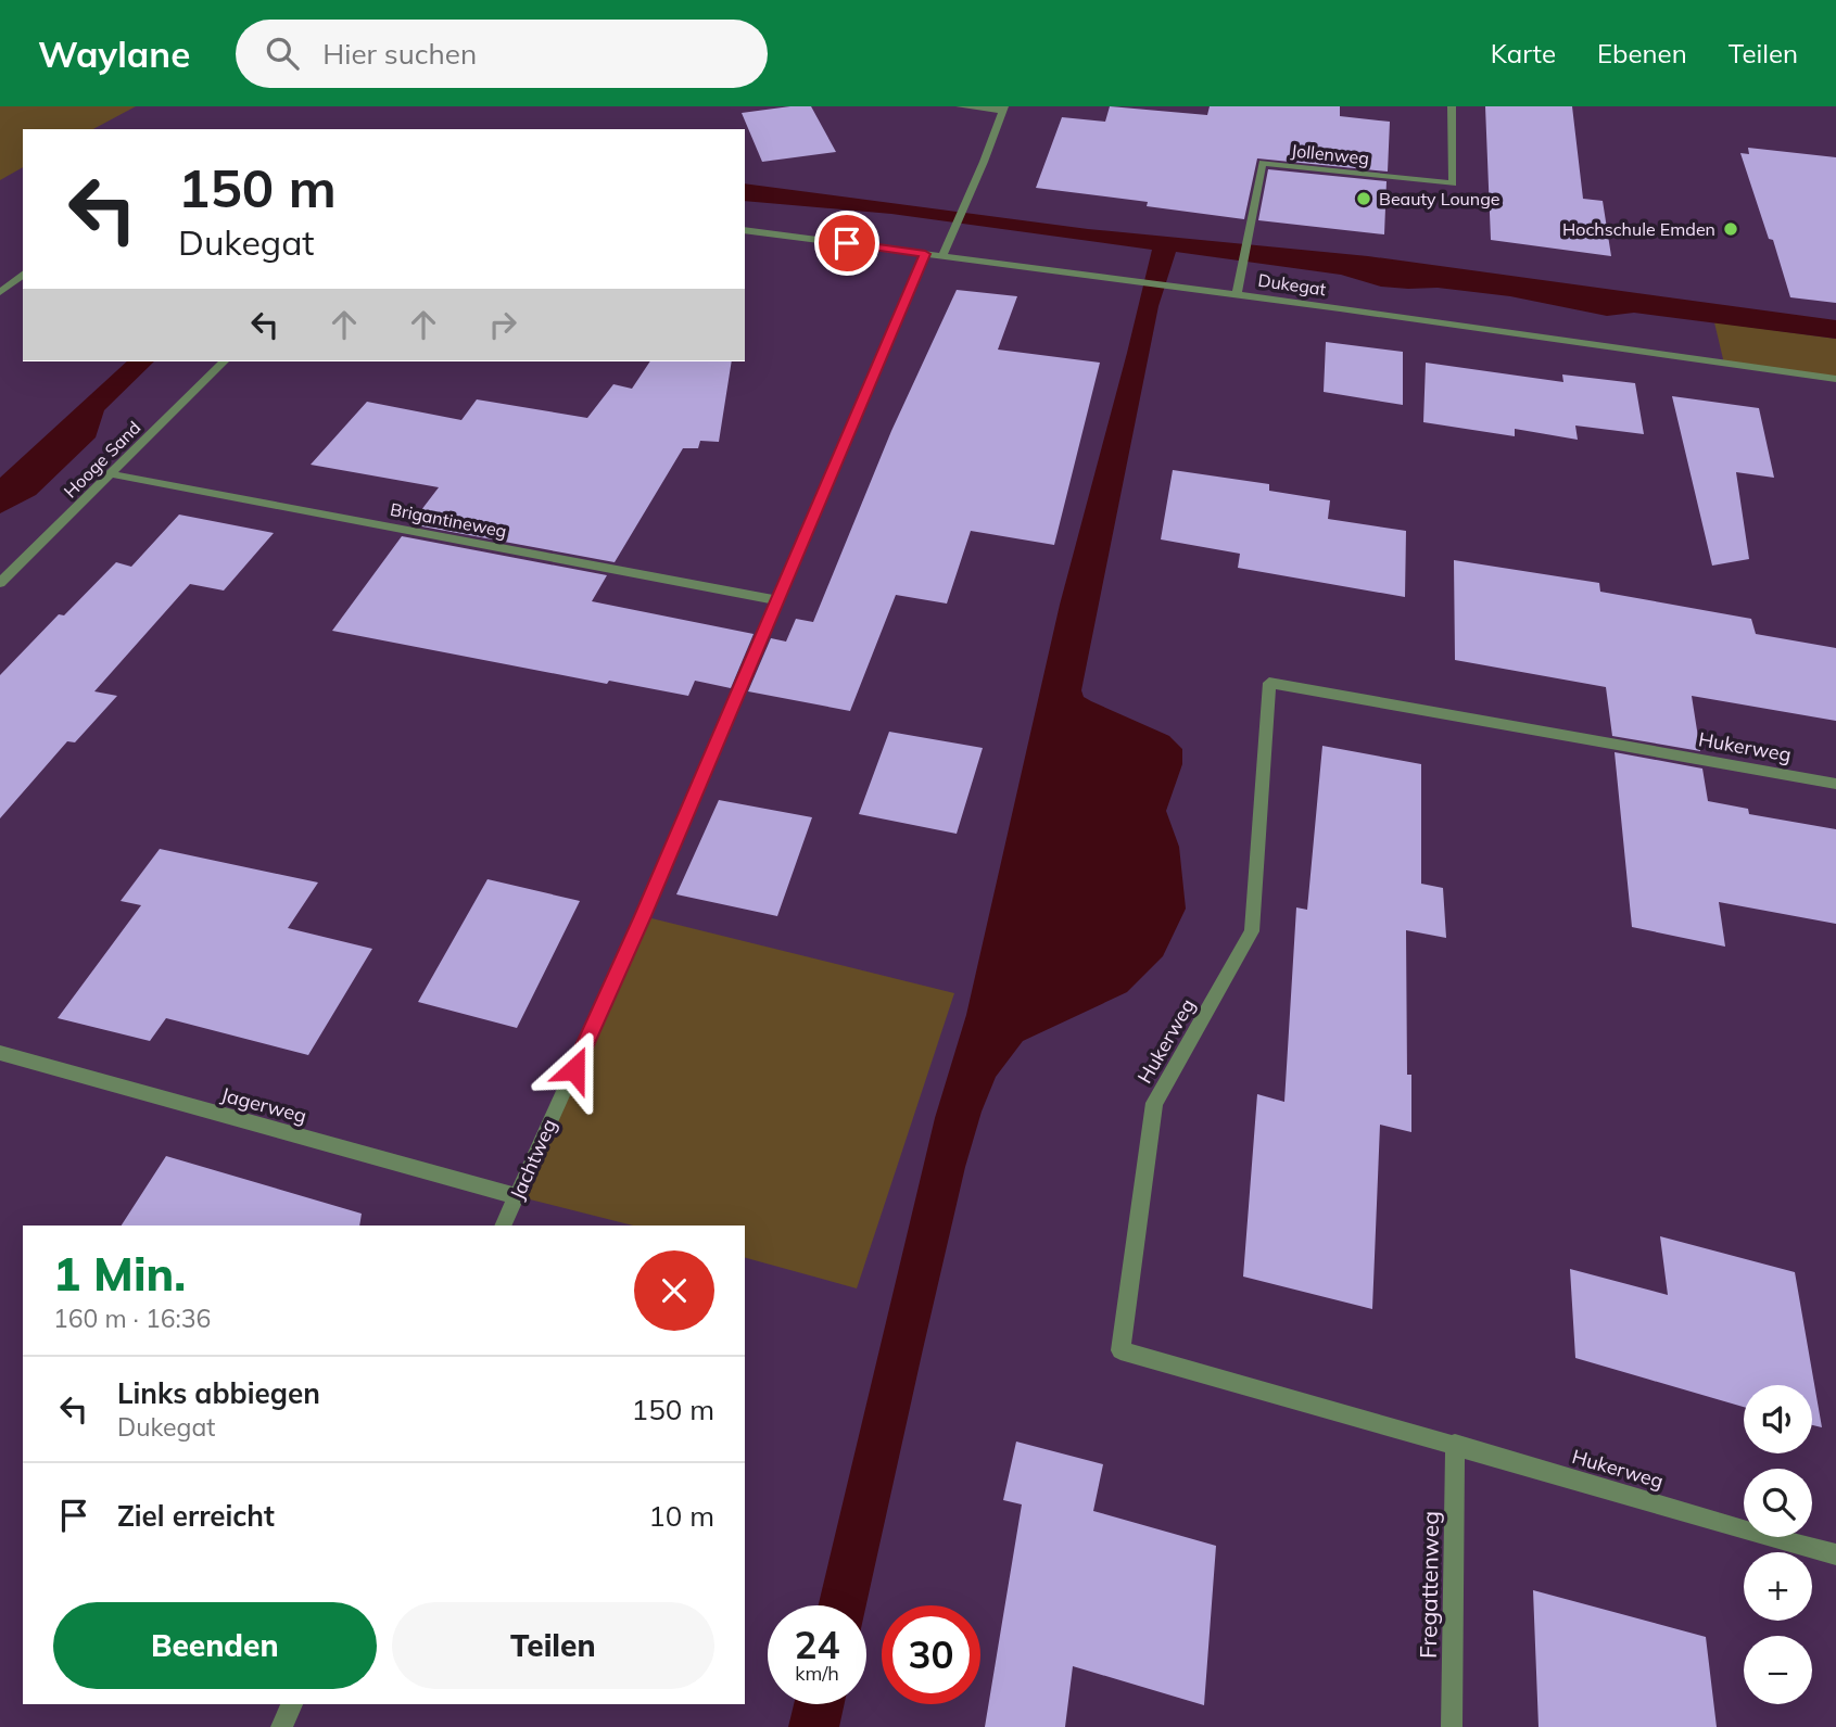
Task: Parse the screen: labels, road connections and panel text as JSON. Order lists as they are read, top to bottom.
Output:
{
  "streets": {
    "street": [
      "Jollenweg",
      "Dukegat",
      "Hooge Sand",
      "Brigantineweg",
      "Hukerweg",
      "Jagerweg",
      "Jachtweg",
      "Fregattenweg"
    ]
  },
  "crossings": [
    ["Jollenweg", "Dukegat"],
    ["Dukegat", "Jachtweg"],
    ["Hooge Sand", "Brigantineweg"],
    ["Brigantineweg", "Jachtweg"],
    ["Hukerweg", "Fregattenweg"],
    ["Jagerweg", "Jachtweg"]
  ],
  "places": ["Beauty Lounge", "Hochschule Emden"],
  "page": {
    "header": "Waylane",
    "search": "Hier suchen",
    "nav": ["Karte", "Ebenen", "Teilen"],
    "turn": ["150 m", "Dukegat"],
    "heading": ["1 Min.", "160 m · 16:36"],
    "list": [
      {
        "name": "Links abbiegen",
        "note": "Dukegat",
        "value": "150 m"
      },
      {
        "name": "Ziel erreicht",
        "value": "10 m"
      }
    ],
    "map_buttons": ["+", "−"],
    "buttons": ["Beenden", "Teilen"],
    "speed": "24 km/h",
    "limit": "30"
  }
}
